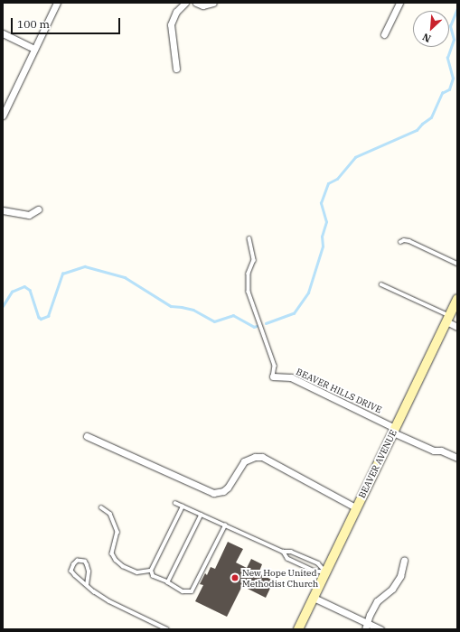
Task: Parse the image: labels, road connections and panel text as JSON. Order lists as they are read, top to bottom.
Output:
{
  "streets": {
    "main road": ["BEAVER AVENUE"],
    "street": ["BEAVER HILLS DRIVE"]
  },
  "crossings": [
    ["BEAVER HILLS DRIVE", "BEAVER AVENUE"]
  ],
  "places": ["New Hope United Methodist Church"],
  "scale_bar": "100 m",
  "north": "bottom left"
}
